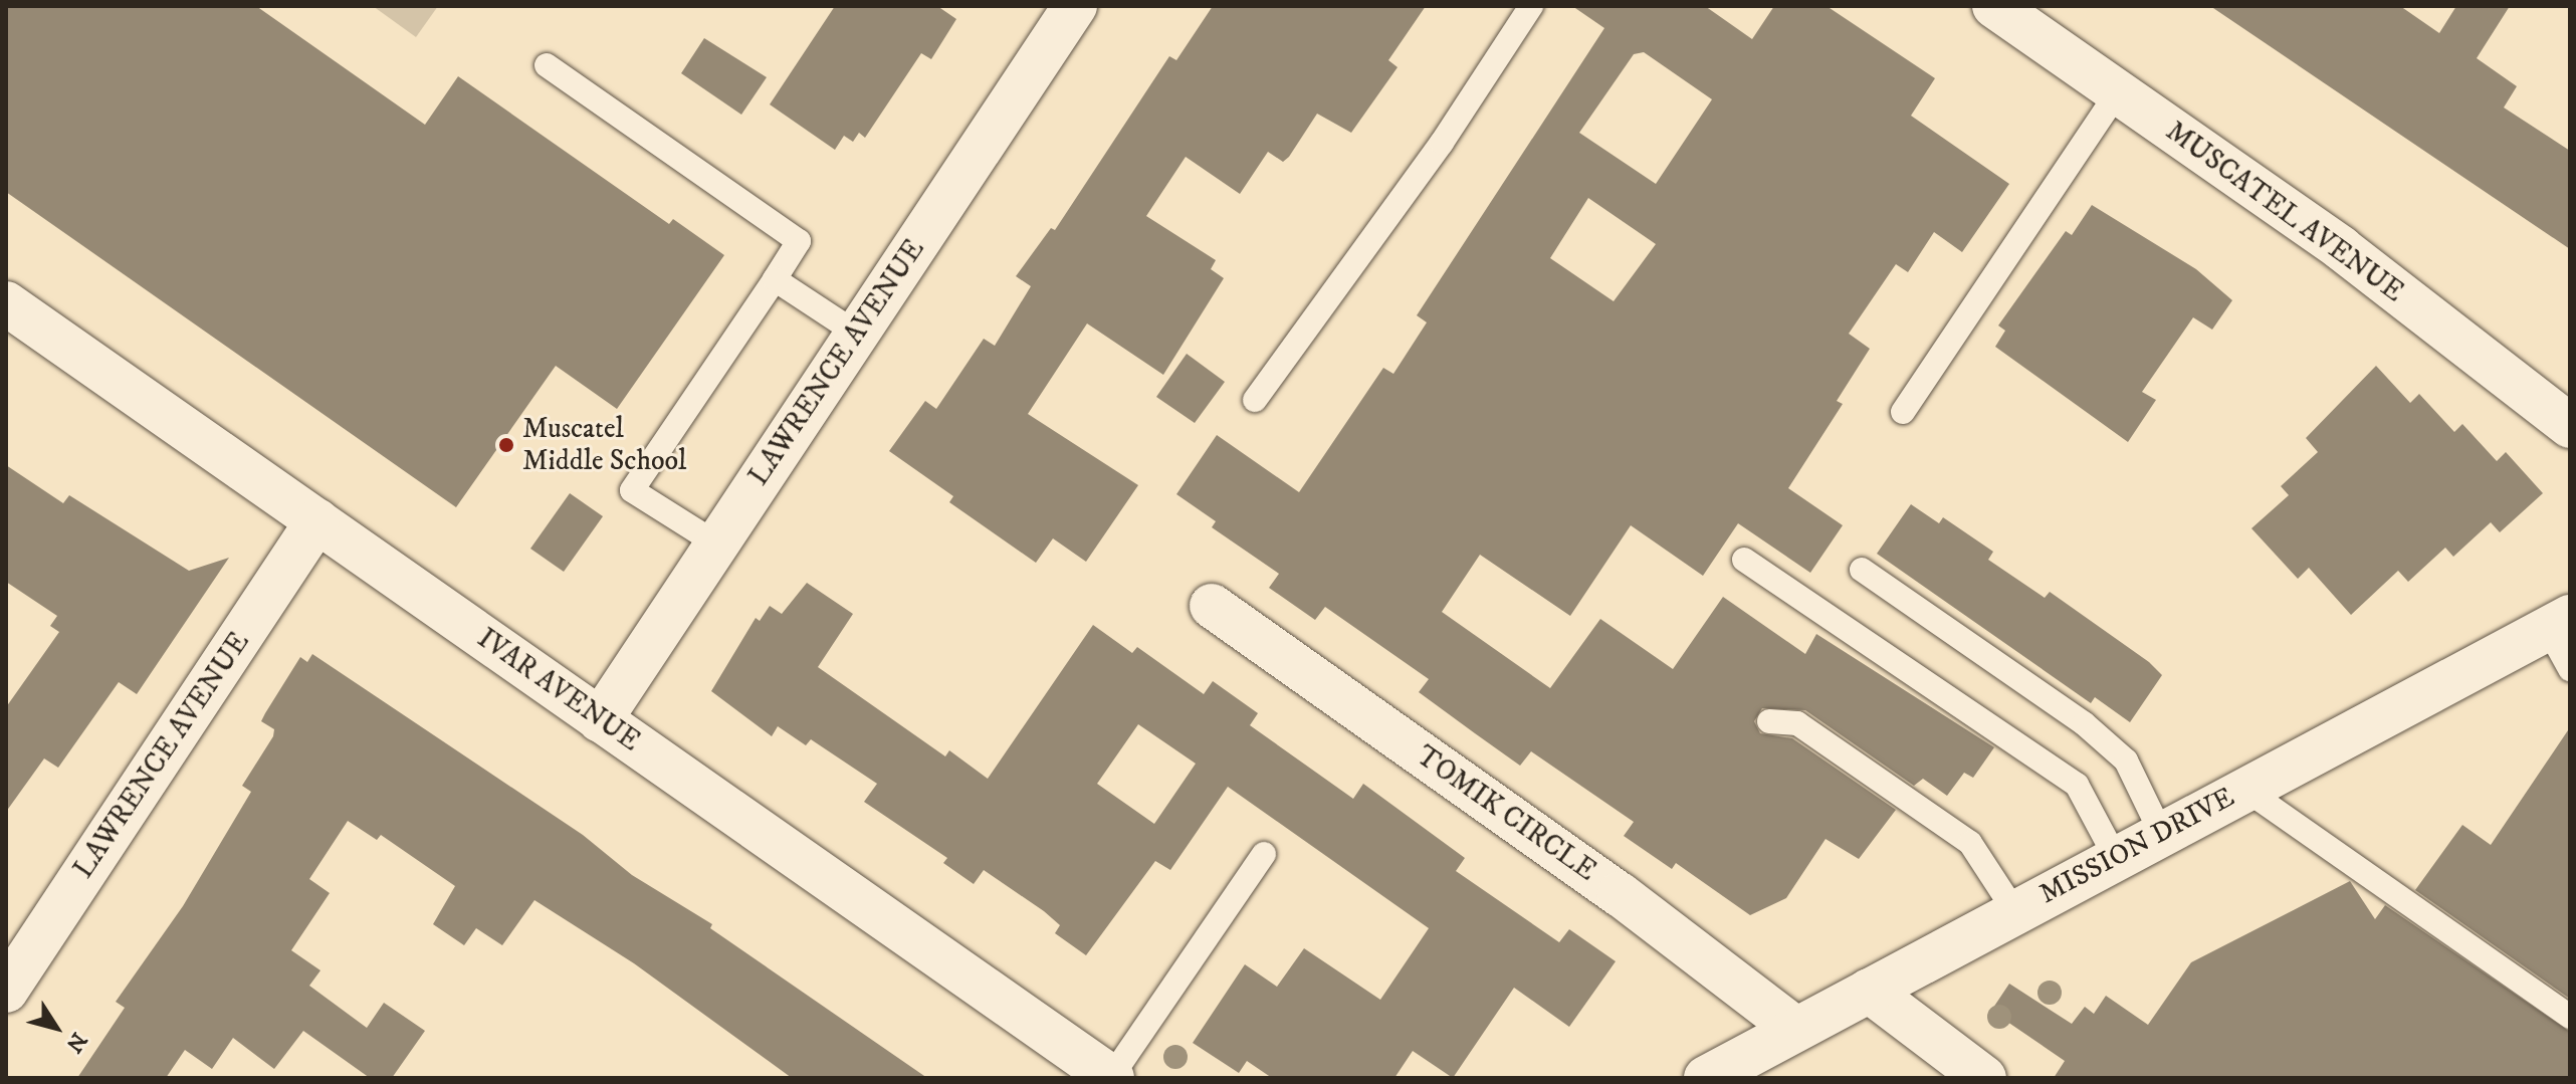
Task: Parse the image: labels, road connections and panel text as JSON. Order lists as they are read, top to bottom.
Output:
{
  "streets": {
    "street": [
      "MUSCATEL AVENUE",
      "LAWRENCE AVENUE",
      "IVAR AVENUE",
      "TOMIK CIRCLE",
      "MISSION DRIVE"
    ]
  },
  "crossings": [
    ["LAWRENCE AVENUE", "IVAR AVENUE"],
    ["TOMIK CIRCLE", "MISSION DRIVE"]
  ],
  "places": ["Muscatel Middle School"],
  "north": "bottom right"
}
